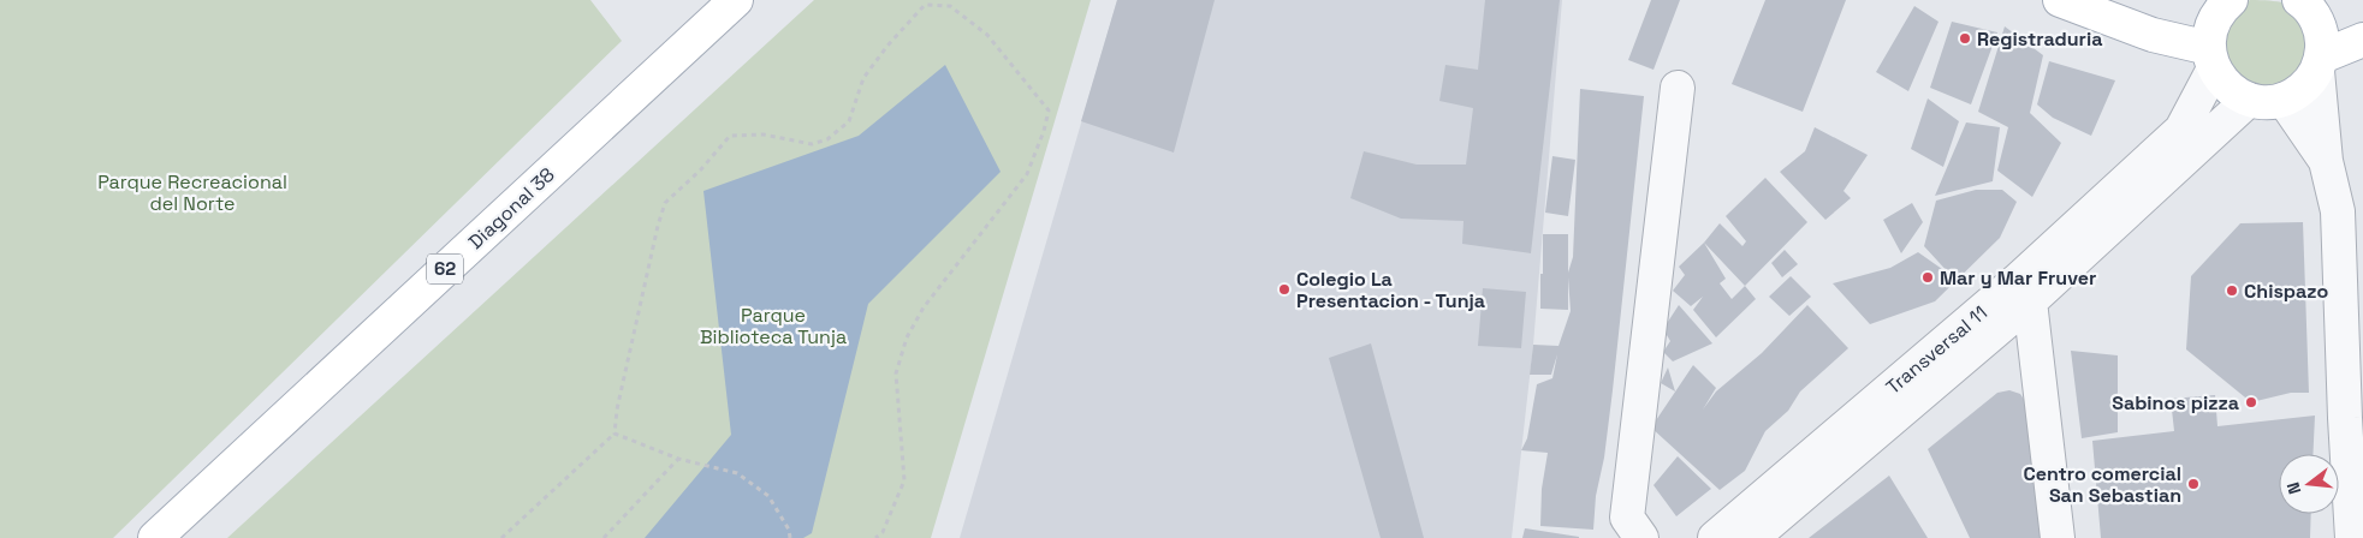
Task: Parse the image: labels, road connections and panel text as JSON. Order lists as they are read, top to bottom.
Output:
{
  "streets": {
    "main road": ["Diagonal 38", "62"],
    "street": ["Transversal 11"]
  },
  "parks": ["Parque Recreacional del Norte", "Parque Biblioteca Tunja"],
  "places": [
    "Registraduria",
    "Mar y Mar Fruver",
    "Colegio La Presentacion - Tunja",
    "Chispazo",
    "Sabinos pizza",
    "Centro comercial San Sebastian"
  ],
  "north": "left"
}
